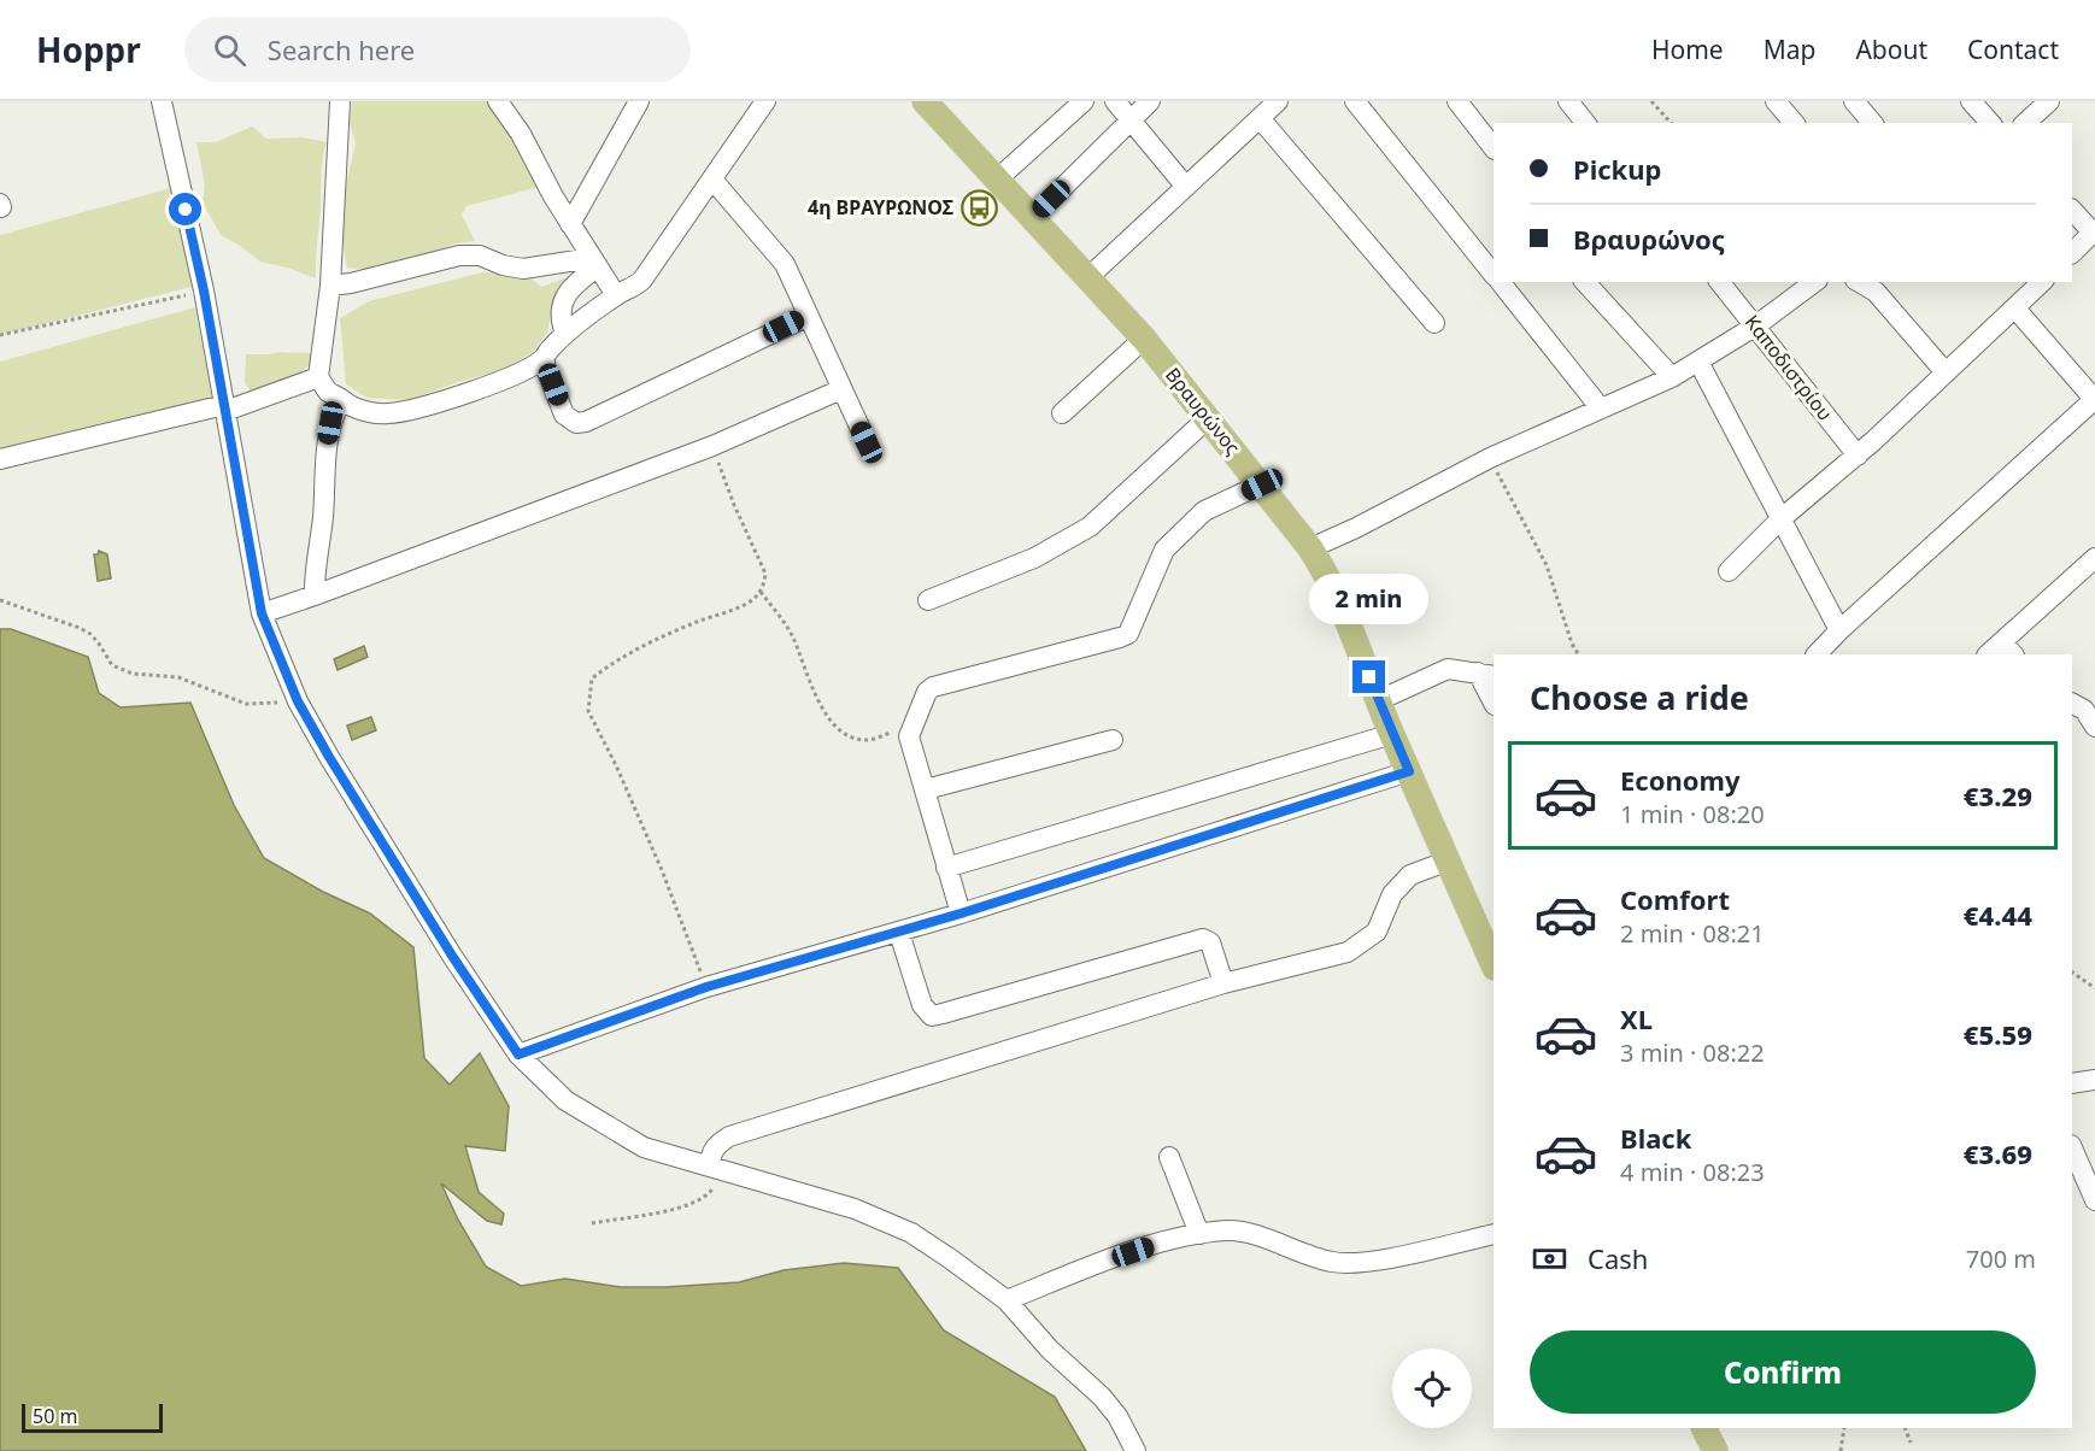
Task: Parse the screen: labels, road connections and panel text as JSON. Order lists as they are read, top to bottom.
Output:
{
  "streets": {
    "main road": ["Βραυρώνος"],
    "street": ["Καποδιστρίου"]
  },
  "places": {
    "bus stop": ["4η ΒΡΑΥΡΩΝΟΣ"]
  },
  "scale_bar": "50 m",
  "page": {
    "header": "Hoppr",
    "search": "Search here",
    "nav": [
      "Home",
      "Map",
      "About",
      "Contact"
    ],
    "banner": ["Pickup", "Βραυρώνος"],
    "bubble": "2 min",
    "heading": "Choose a ride",
    "list": [
      {
        "name": "Economy",
        "note": "1 min · 08:20",
        "value": "€3.29"
      },
      {
        "name": "Comfort",
        "note": "2 min · 08:21",
        "value": "€4.44"
      },
      {
        "name": "XL",
        "note": "3 min · 08:22",
        "value": "€5.59"
      },
      {
        "name": "Black",
        "note": "4 min · 08:23",
        "value": "€3.69"
      }
    ],
    "pay": ["Cash", "700 m"],
    "buttons": "Confirm",
    "scale": "50 m"
  }
}
